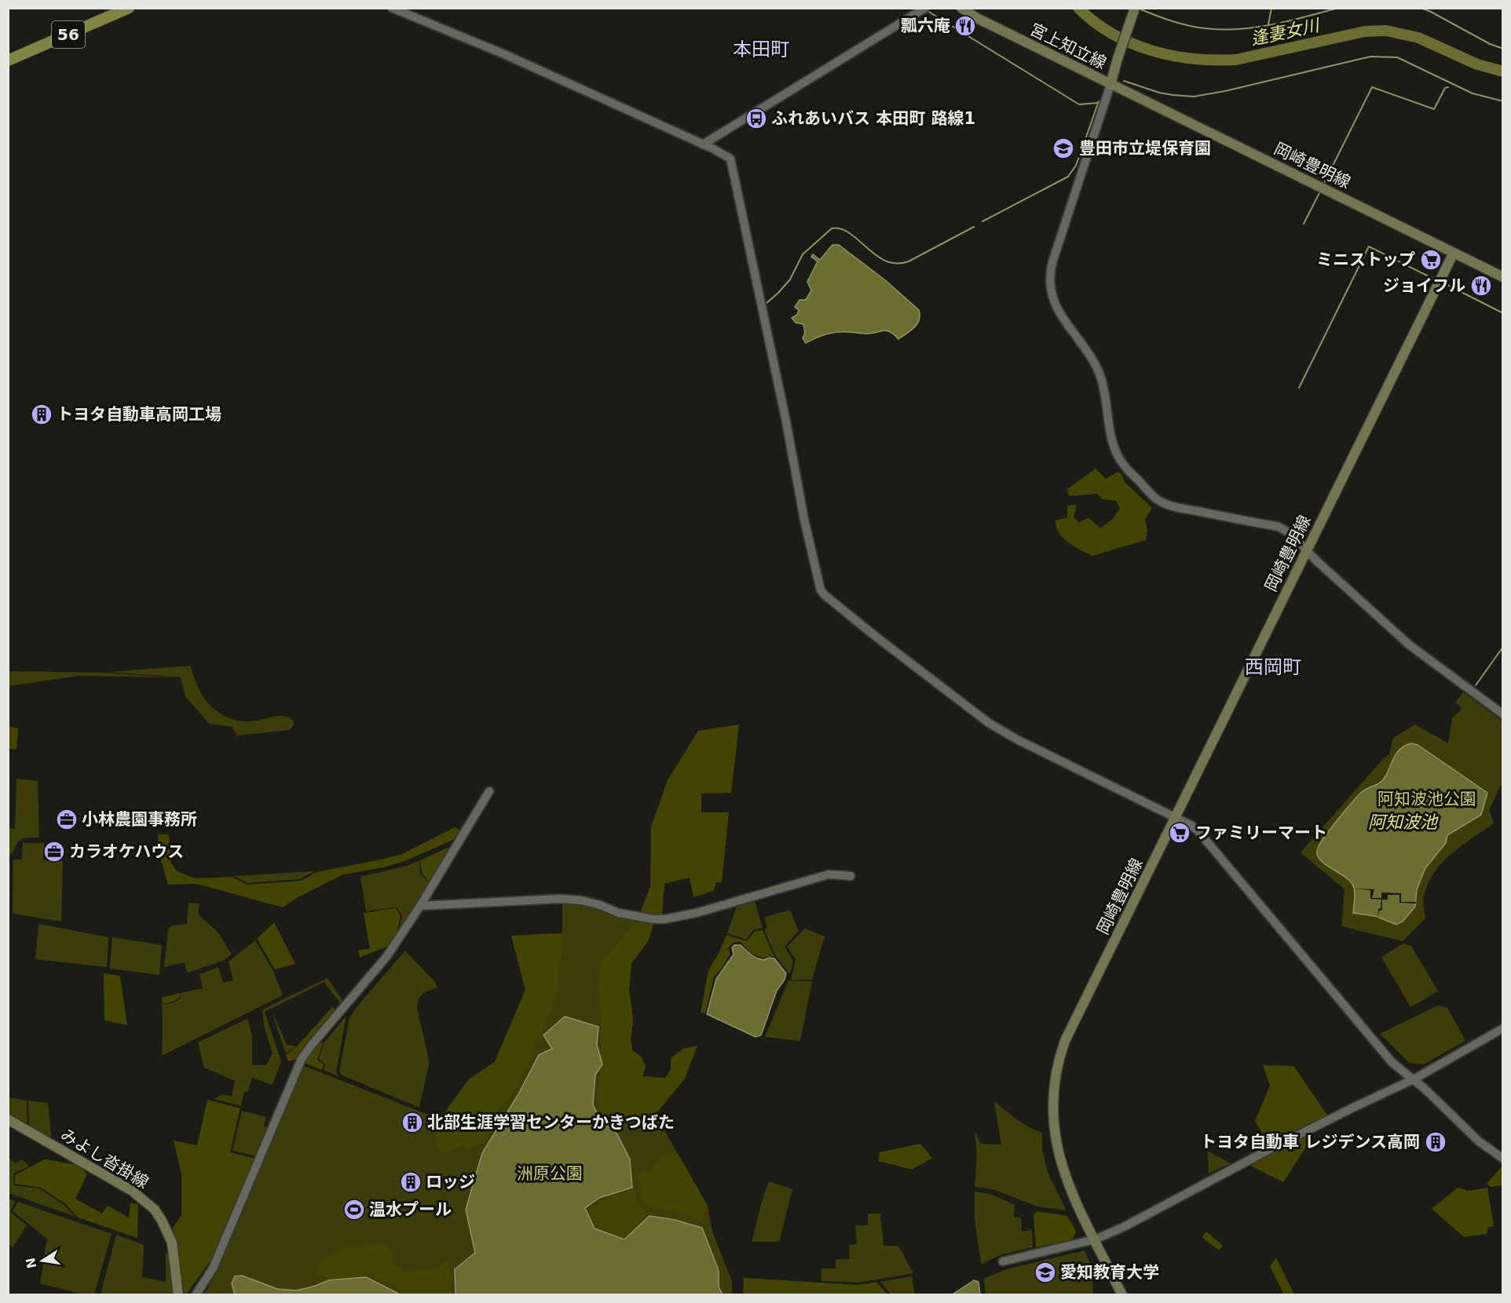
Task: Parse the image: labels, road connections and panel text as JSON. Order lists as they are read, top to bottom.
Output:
{
  "streets": {
    "main road": [
      "56",
      "宮上知立線",
      "岡崎豊明線",
      "みよし沓掛線"
    ]
  },
  "crossings": [
    ["宮上知立線", "岡崎豊明線"]
  ],
  "districts": ["本田町", "西岡町"],
  "water": ["逢妻女川", "阿知波池"],
  "parks": ["阿知波池公園", "洲原公園"],
  "places": {
    "restaurant": ["瓢六庵", "ジョイフル"],
    "bus stop": ["ふれあいバス 本田町 路線1"],
    "school or university": ["豊田市立堤保育園", "愛知教育大学"],
    "supermarket": ["ミニストップ", "ファミリーマート"],
    "building": [
      "トヨタ自動車高岡工場",
      "北部生涯学習センターかきつばた",
      "トヨタ自動車 レジデンス高岡",
      "ロッジ"
    ],
    "office": ["小林農園事務所", "カラオケハウス"],
    "sports": ["温水プール"]
  },
  "north": "left"
}
